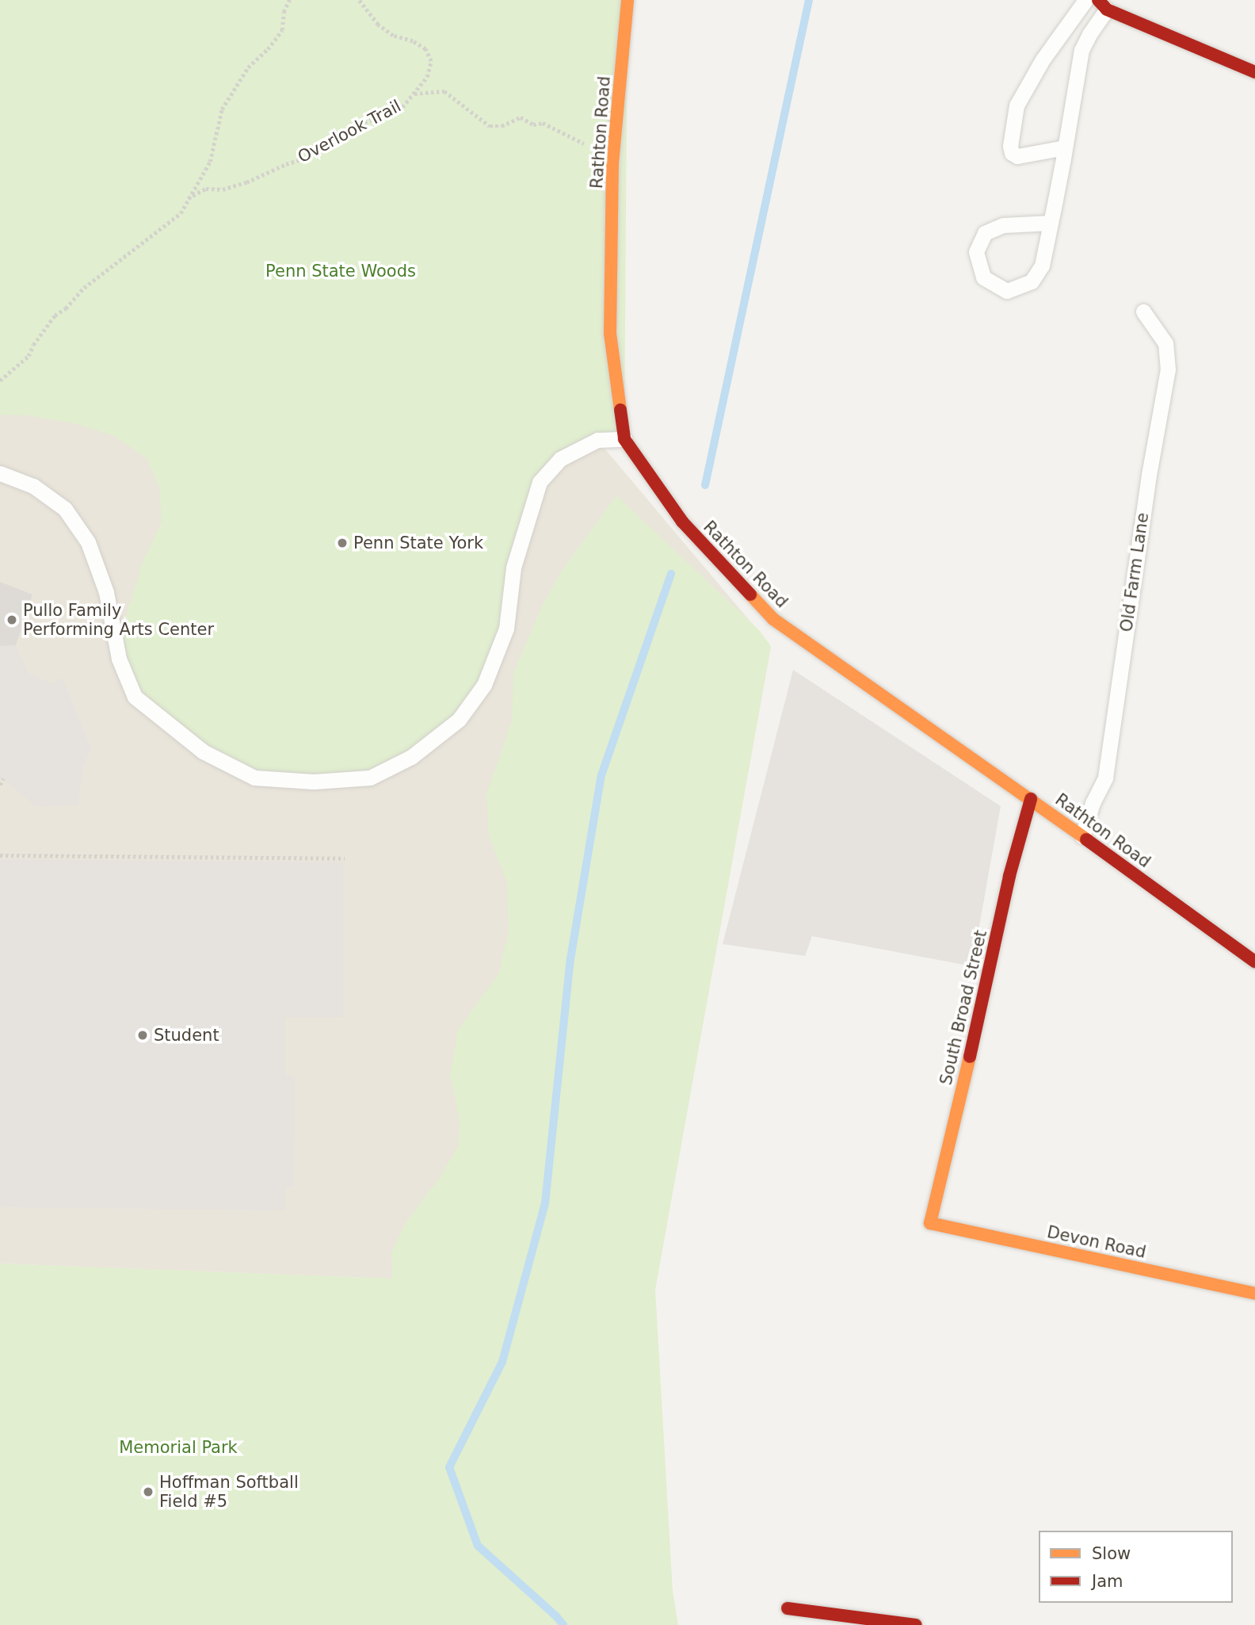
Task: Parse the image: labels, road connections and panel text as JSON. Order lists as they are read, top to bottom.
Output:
{
  "streets": {
    "street": ["Rathton Road", "South Broad Street", "Devon Road"],
    "lane": ["Old Farm Lane"],
    "path": ["Overlook Trail"]
  },
  "crossings": [
    ["Rathton Road", "Old Farm Lane"],
    ["Rathton Road", "South Broad Street"],
    ["South Broad Street", "Devon Road"]
  ],
  "parks": ["Penn State Woods", "Memorial Park"],
  "places": [
    "Penn State York",
    "Pullo Family Performing Arts Center",
    "Student",
    "Hoffman Softball Field #5"
  ],
  "legend": ["Slow", "Jam"]
}
